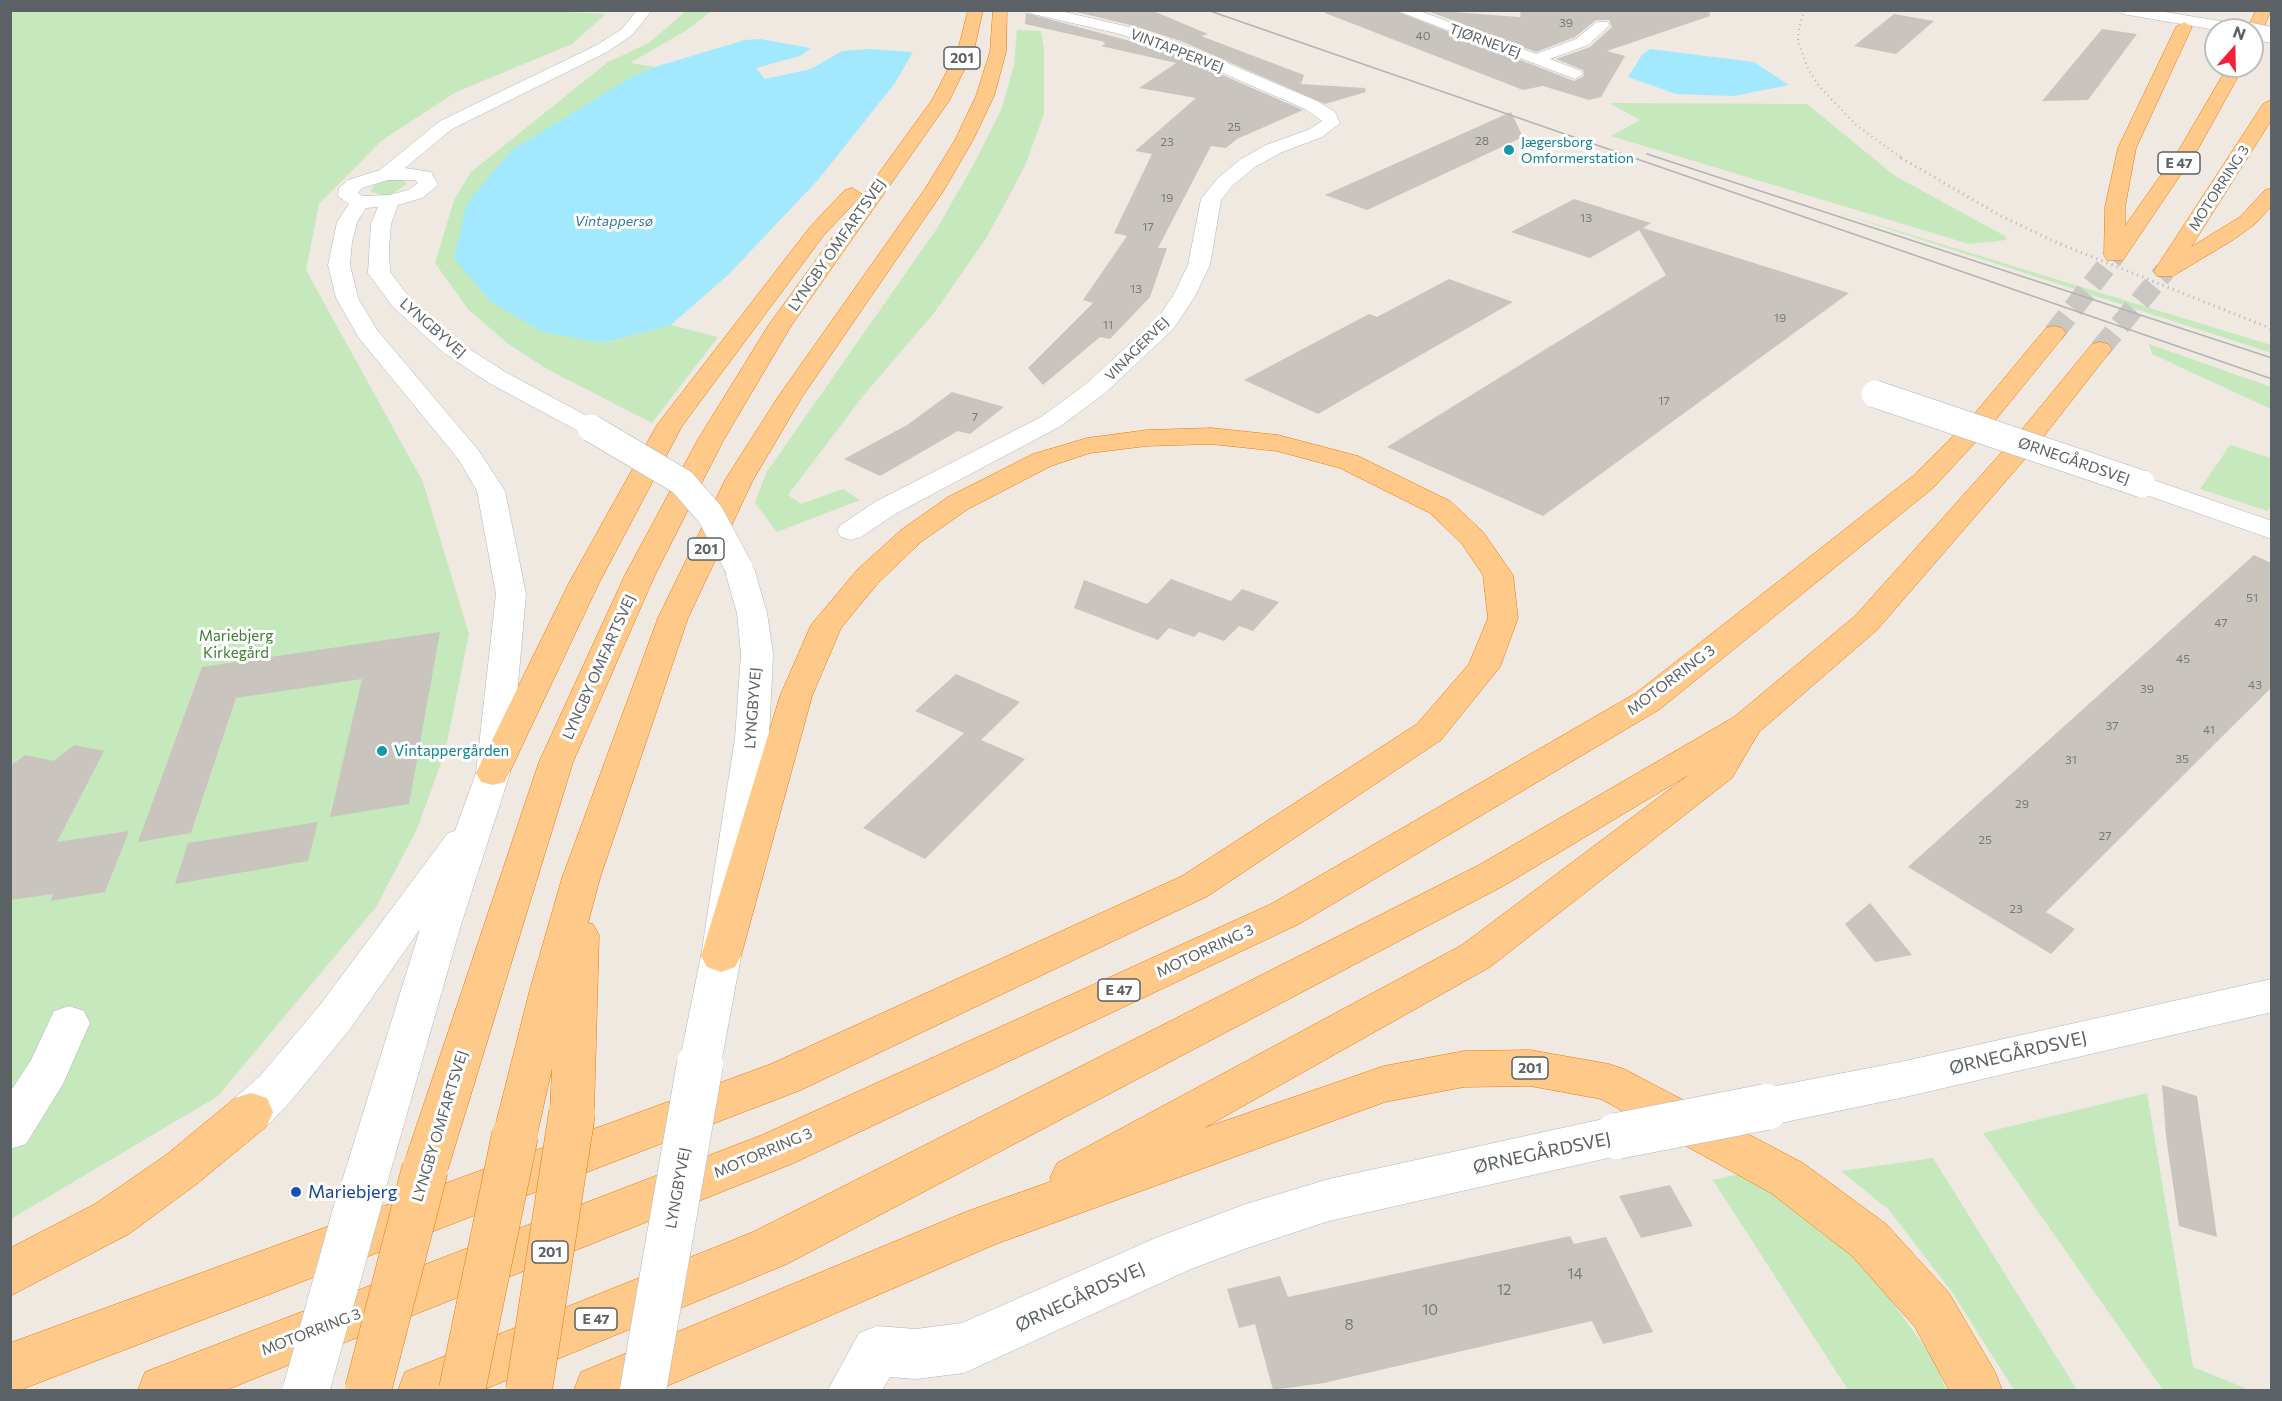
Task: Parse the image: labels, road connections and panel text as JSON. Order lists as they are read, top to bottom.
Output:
{
  "streets": {
    "highway": [
      "201",
      "E 47",
      "MOTORRING 3",
      "LYNGBY OMFARTSVEJ"
    ],
    "street": [
      "TJØRNEVEJ",
      "VINTAPPERVEJ",
      "LYNGBYVEJ",
      "VINAGERVEJ",
      "ØRNEGÅRDSVEJ"
    ]
  },
  "crossings": [
    ["VINTAPPERVEJ", "VINAGERVEJ"],
    ["201", "LYNGBY OMFARTSVEJ"]
  ],
  "water": ["Vintappersø"],
  "parks": ["Mariebjerg Kirkegård"],
  "places": ["Jægersborg Omformerstation", "Vintappergården", "Mariebjerg"],
  "house_numbers": [
    "39",
    "40",
    "25",
    "28",
    "23",
    "19",
    "13",
    "17",
    "13",
    "19",
    "11",
    "17",
    "7",
    "51",
    "47",
    "45",
    "43",
    "39",
    "37",
    "41",
    "35",
    "31",
    "29",
    "27",
    "25",
    "23",
    "14",
    "12",
    "10",
    "8"
  ],
  "north": "top"
}
